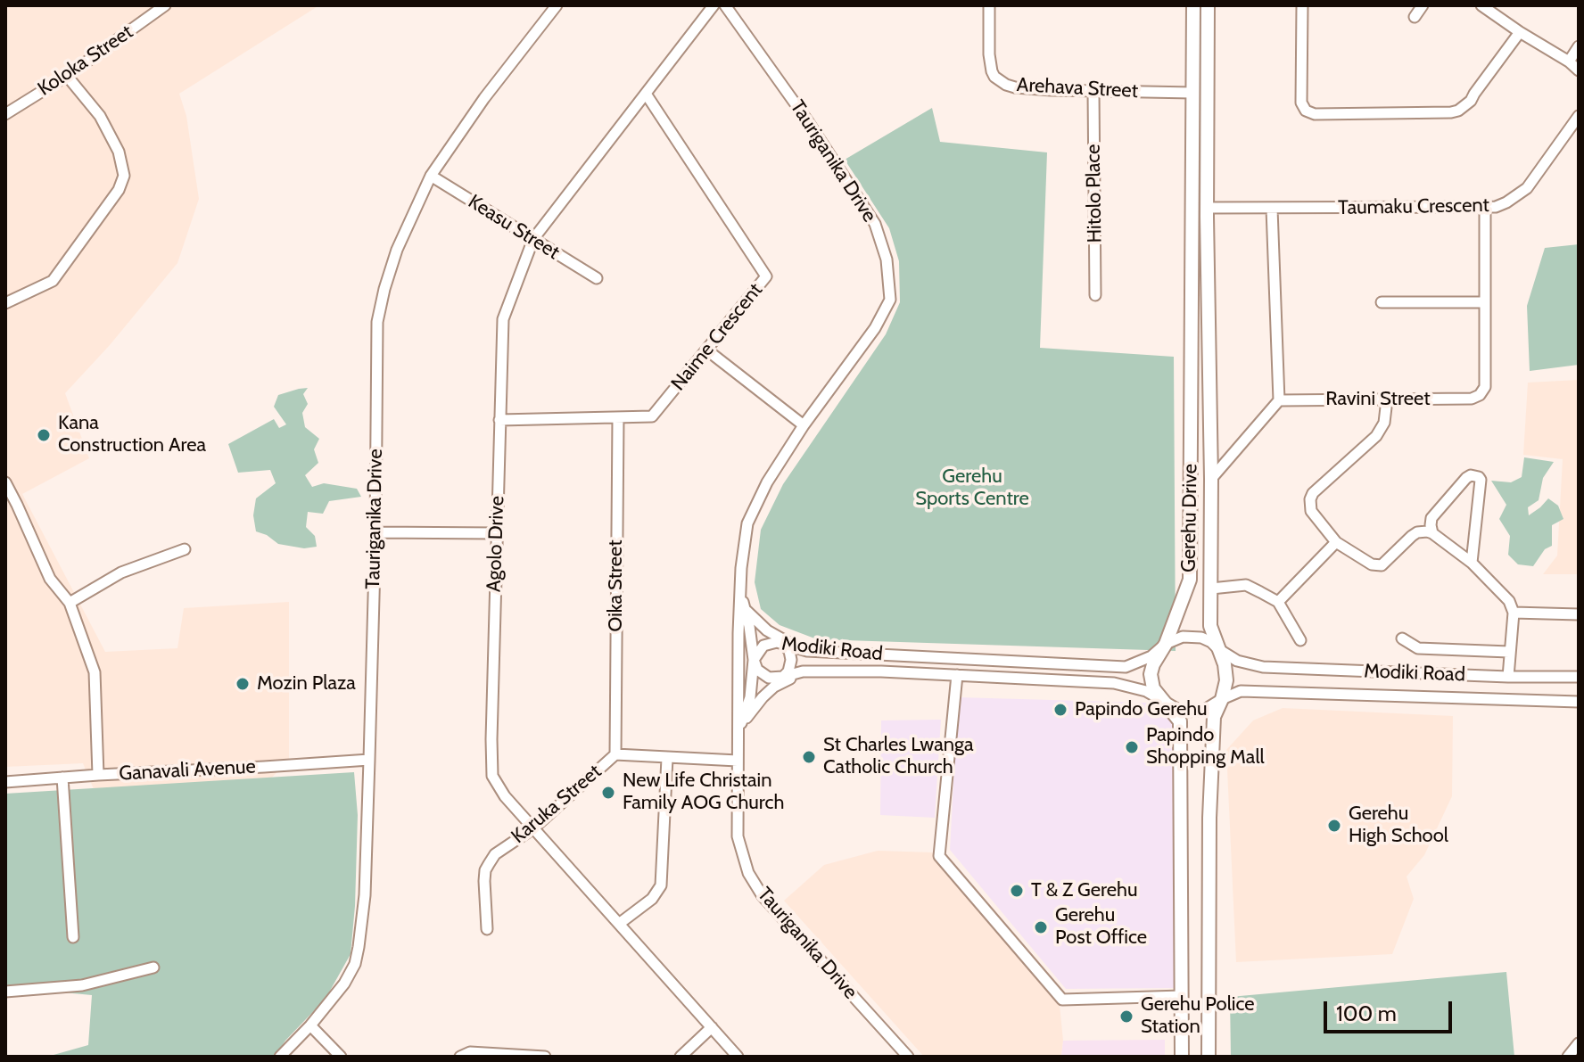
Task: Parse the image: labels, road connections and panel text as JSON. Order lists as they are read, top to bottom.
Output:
{
  "streets": {
    "street": [
      "Koloka Street",
      "Arehava Street",
      "Tauriganika Drive",
      "Hitolo Place",
      "Taumaku Crescent",
      "Keasu Street",
      "Naime Crescent",
      "Ravini Street",
      "Gerehu Drive",
      "Agolo Drive",
      "Oika Street",
      "Modiki Road",
      "Ganavali Avenue",
      "Karuka Street"
    ]
  },
  "crossings": [
    ["Arehava Street", "Hitolo Place"],
    ["Arehava Street", "Gerehu Drive"],
    ["Tauriganika Drive", "Keasu Street"],
    ["Tauriganika Drive", "Modiki Road"],
    ["Tauriganika Drive", "Ganavali Avenue"],
    ["Tauriganika Drive", "Karuka Street"],
    ["Taumaku Crescent", "Ravini Street"],
    ["Taumaku Crescent", "Gerehu Drive"],
    ["Keasu Street", "Agolo Drive"],
    ["Naime Crescent", "Agolo Drive"],
    ["Naime Crescent", "Oika Street"],
    ["Gerehu Drive", "Modiki Road"],
    ["Agolo Drive", "Karuka Street"],
    ["Oika Street", "Karuka Street"]
  ],
  "parks": ["Gerehu Sports Centre"],
  "places": [
    "Kana Construction Area",
    "Mozin Plaza",
    "Papindo Gerehu",
    "Papindo Shopping Mall",
    "St Charles Lwanga Catholic Church",
    "New Life Christain Family AOG Church",
    "Gerehu High School",
    "T & Z Gerehu",
    "Gerehu Post Office",
    "Gerehu Police Station"
  ],
  "scale_bar": "100 m"
}
